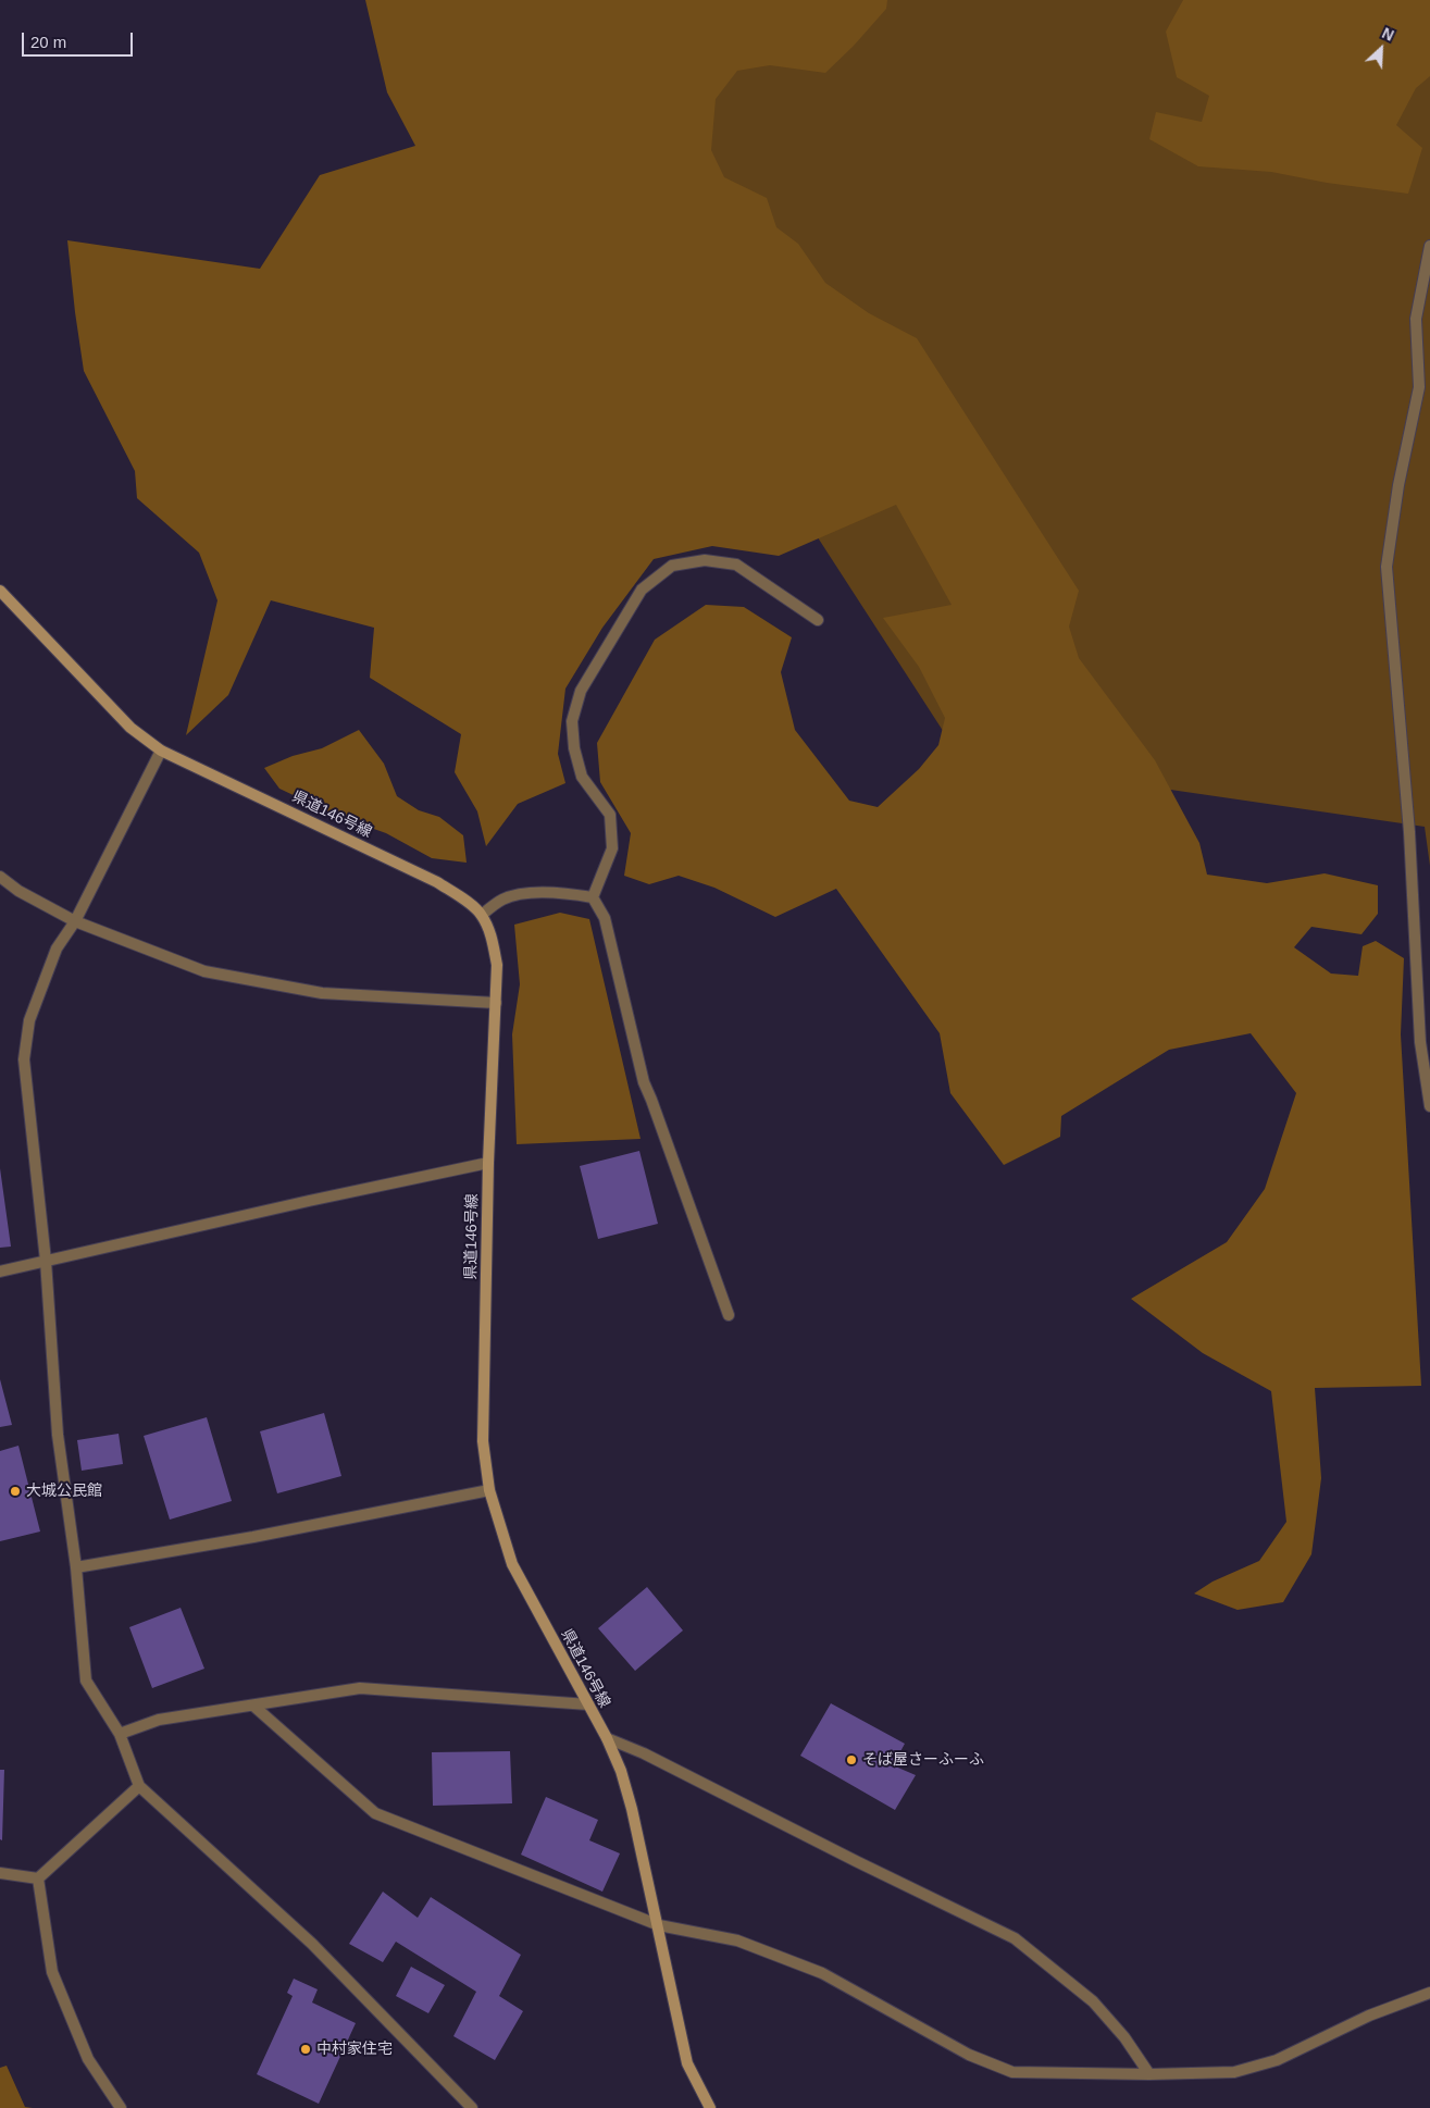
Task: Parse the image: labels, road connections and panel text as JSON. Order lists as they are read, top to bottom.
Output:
{
  "streets": {
    "main road": ["県道146号線"]
  },
  "places": ["大城公民館", "そば屋さーふーふ", "中村家住宅"],
  "scale_bar": "20 m",
  "north": "top right"
}
